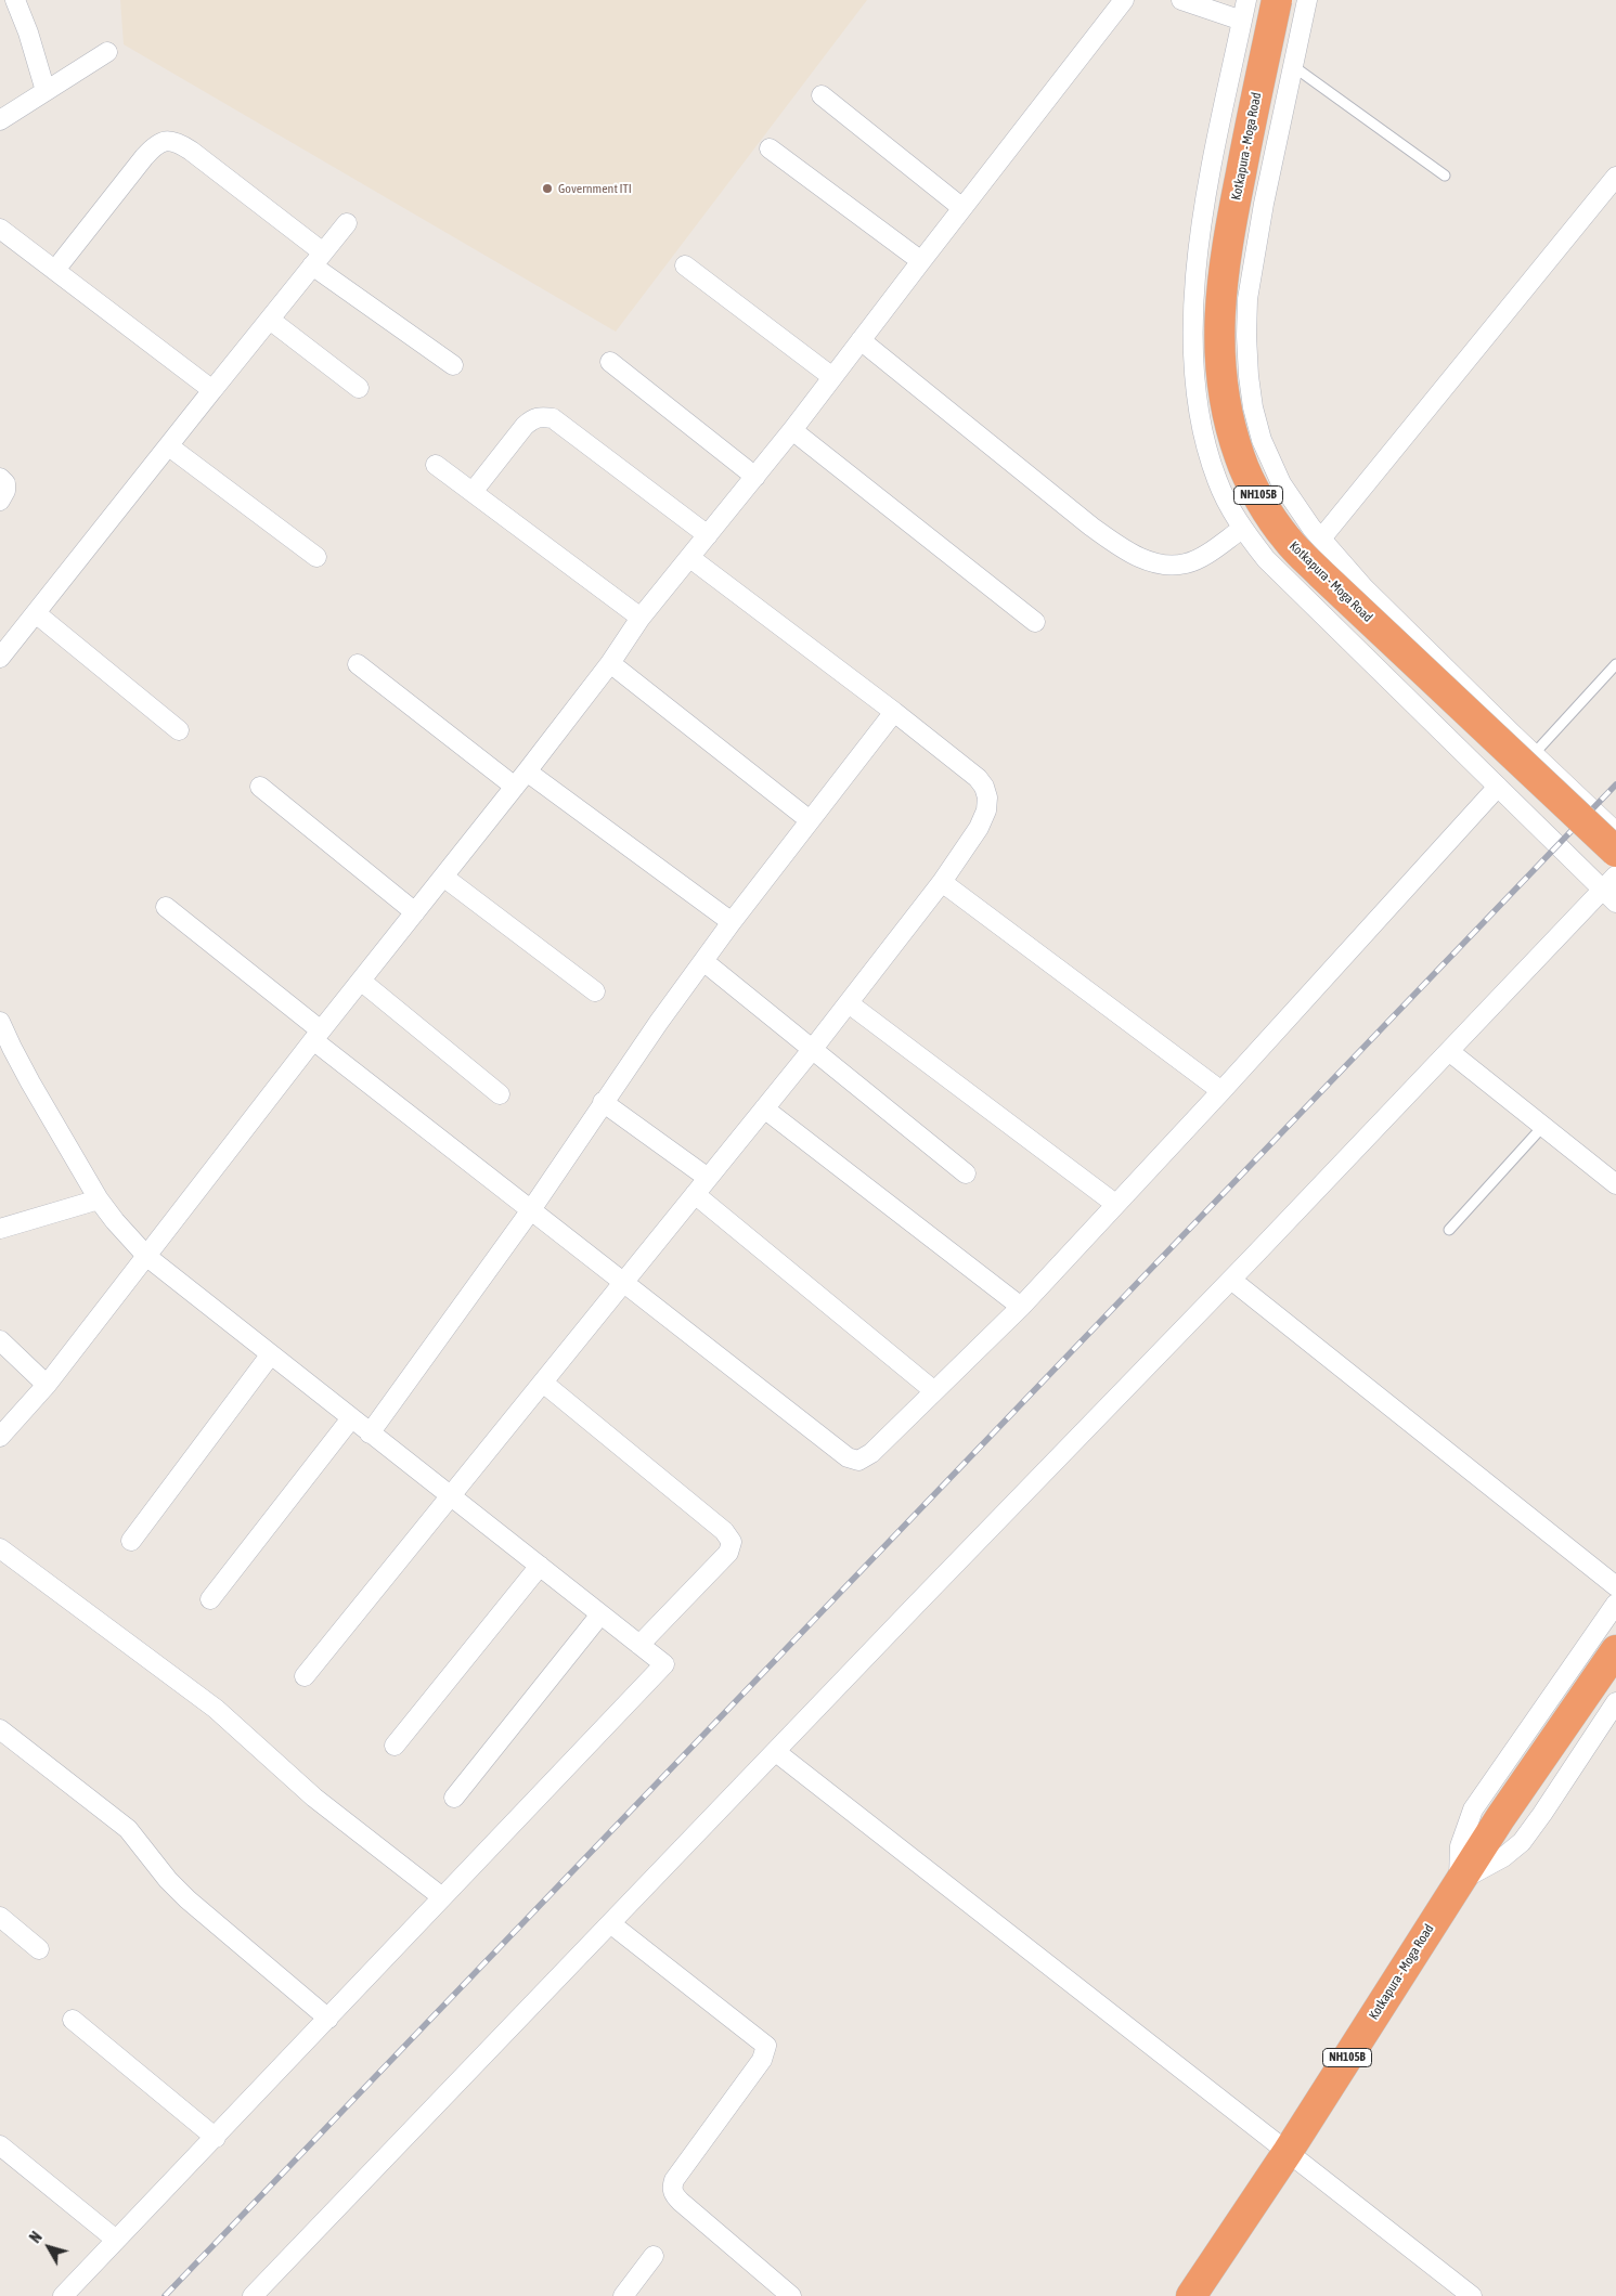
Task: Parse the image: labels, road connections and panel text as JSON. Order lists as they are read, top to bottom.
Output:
{
  "streets": {
    "highway": ["Kotkapura - Moga Road", "NH105B"]
  },
  "places": ["Government ITI"],
  "north": "top left"
}
